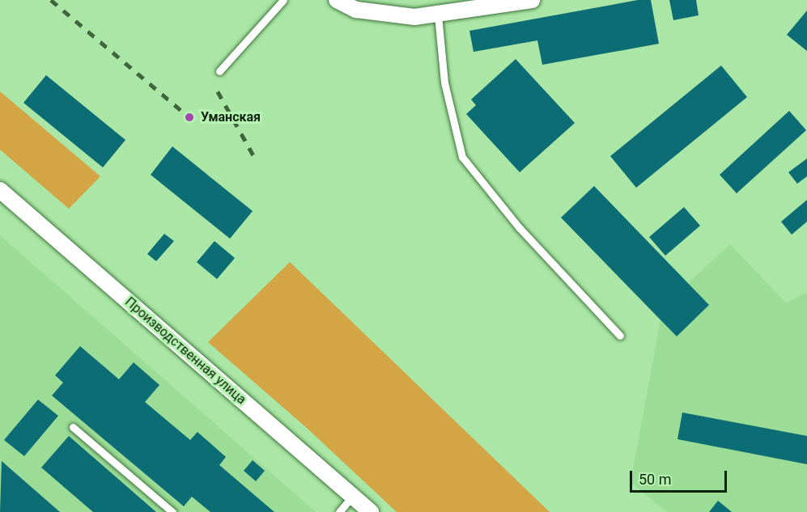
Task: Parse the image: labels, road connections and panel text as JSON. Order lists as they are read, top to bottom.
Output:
{
  "streets": {
    "street": ["Производственная улица"]
  },
  "places": ["Уманская"],
  "scale_bar": "50 m"
}
